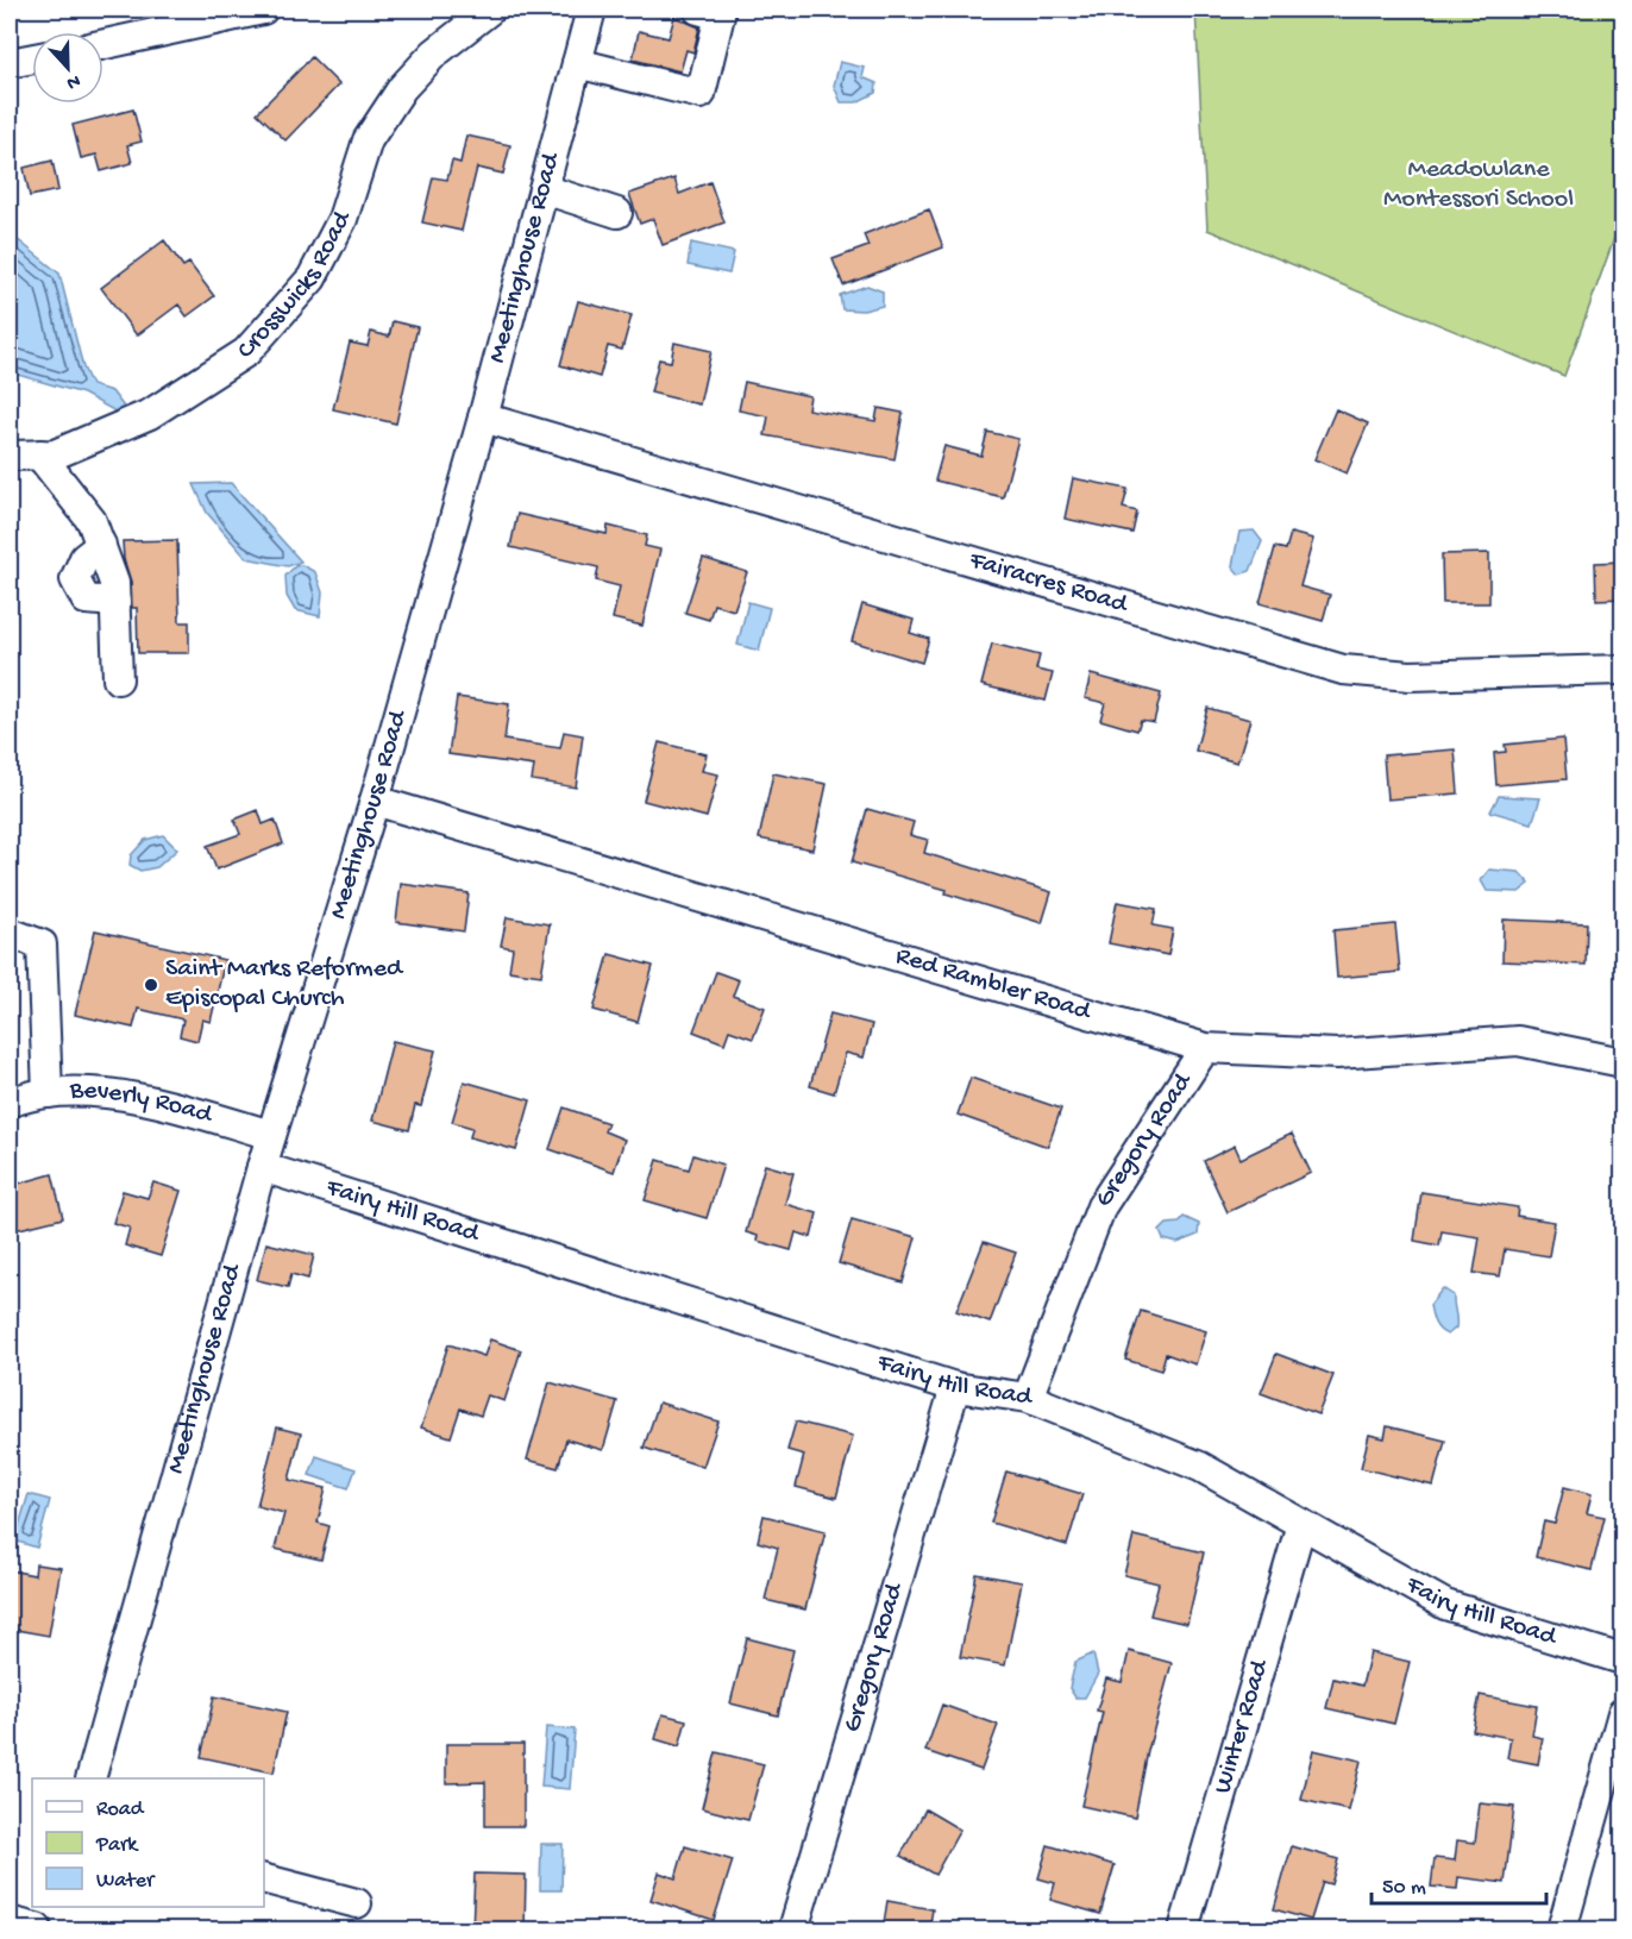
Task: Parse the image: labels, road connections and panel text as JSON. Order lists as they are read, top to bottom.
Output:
{
  "streets": {
    "street": [
      "Meetinghouse Road",
      "Crosswicks Road",
      "Fairacres Road",
      "Red Rambler Road",
      "Beverly Road",
      "Gregory Road",
      "Fairy Hill Road",
      "Winter Road"
    ]
  },
  "crossings": [
    ["Meetinghouse Road", "Fairacres Road"],
    ["Meetinghouse Road", "Red Rambler Road"],
    ["Meetinghouse Road", "Beverly Road"],
    ["Meetinghouse Road", "Fairy Hill Road"],
    ["Red Rambler Road", "Gregory Road"],
    ["Gregory Road", "Fairy Hill Road"],
    ["Fairy Hill Road", "Winter Road"]
  ],
  "parks": ["Meadowlane Montessori School"],
  "places": ["Saint Marks Reformed Episcopal Church"],
  "legend": ["Road", "Park", "Water"],
  "scale_bar": "50 m",
  "north": "bottom"
}
